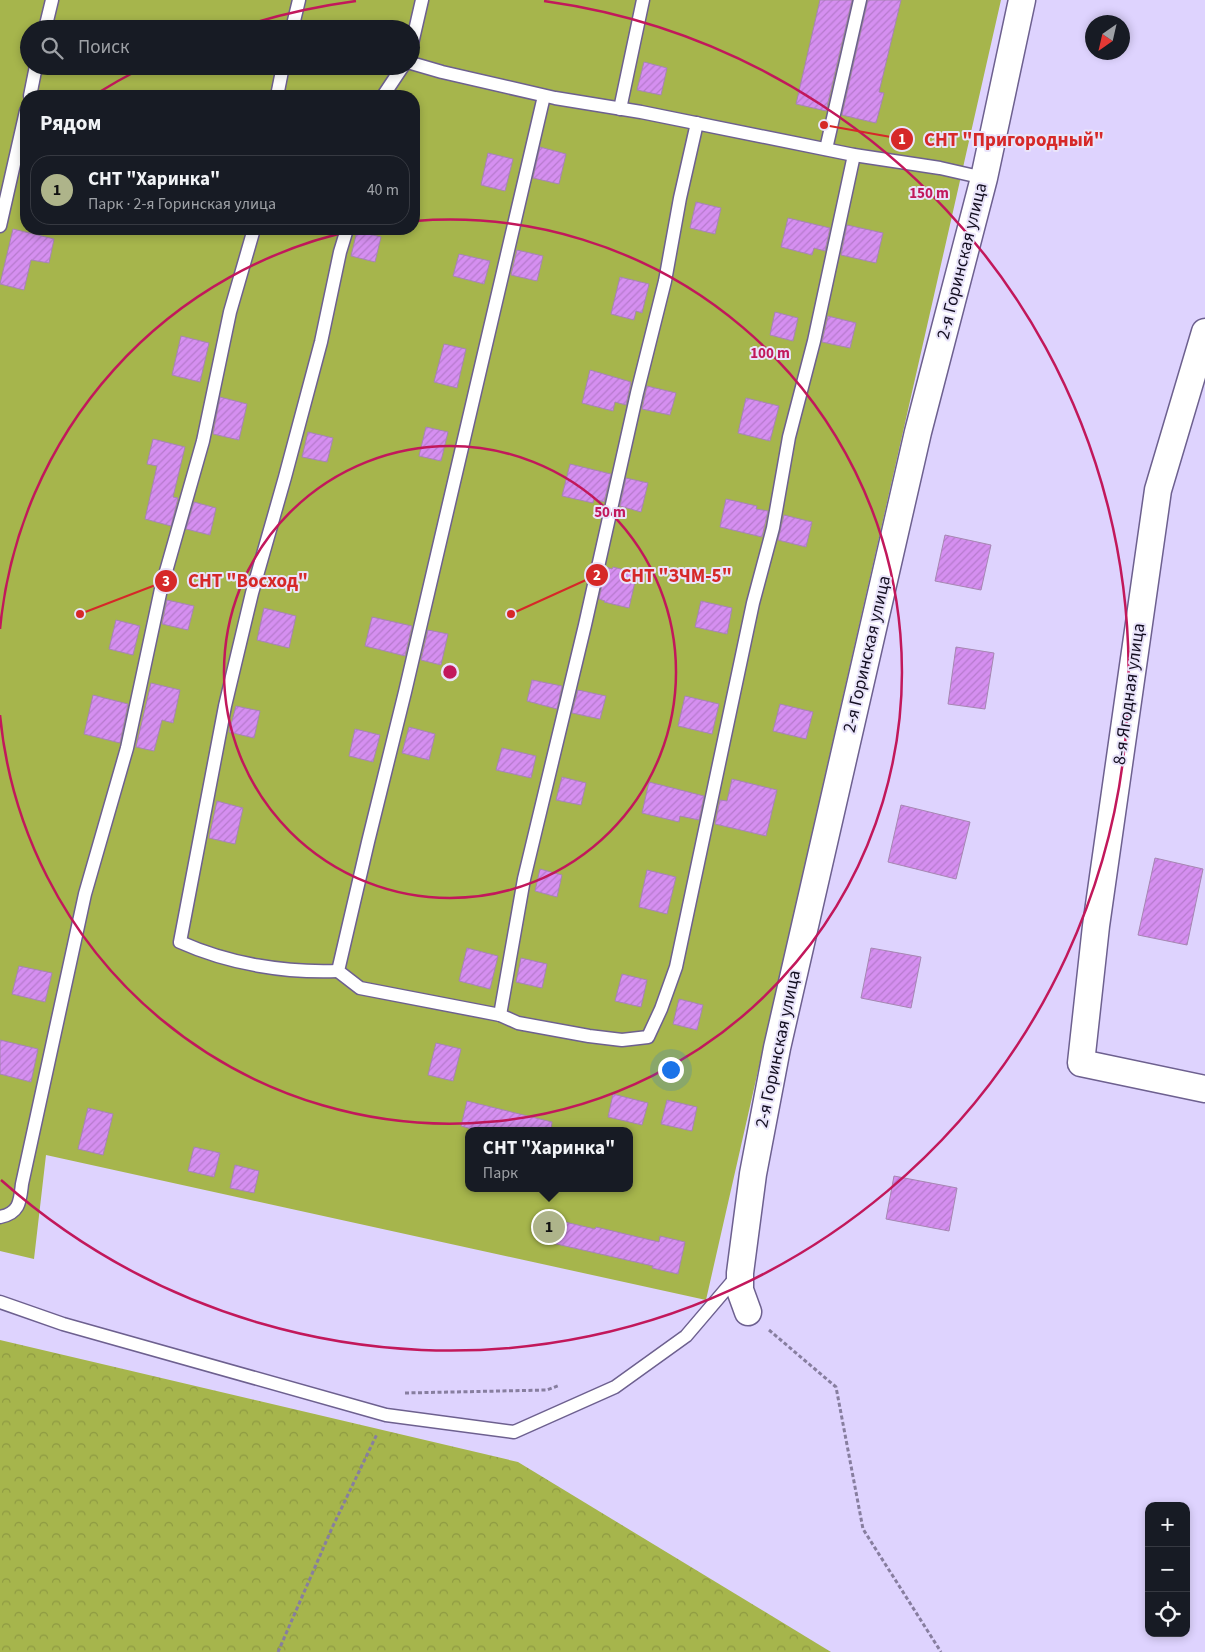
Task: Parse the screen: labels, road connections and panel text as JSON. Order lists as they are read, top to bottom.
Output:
{
  "streets": {
    "street": ["2-я Горинская улица", "8-я Ягодная улица"]
  },
  "places": ["СНТ \"Пригородный\"", "СНТ \"Восход\"", "СНТ \"ЗЧМ-5\""],
  "north": "bottom left",
  "page": {
    "search": "Поиск",
    "heading": "Рядом",
    "list": [
      {
        "mark": "1",
        "name": "СНТ \"Харинка\"",
        "note": "Парк · 2-я Горинская улица",
        "value": "40 m"
      }
    ],
    "popup": ["СНТ \"Харинка\"", "Парк"],
    "pins": "1",
    "map_buttons": ["+", "−"]
  },
  "rings": ["150 m", "100 m", "50 m"]
}
